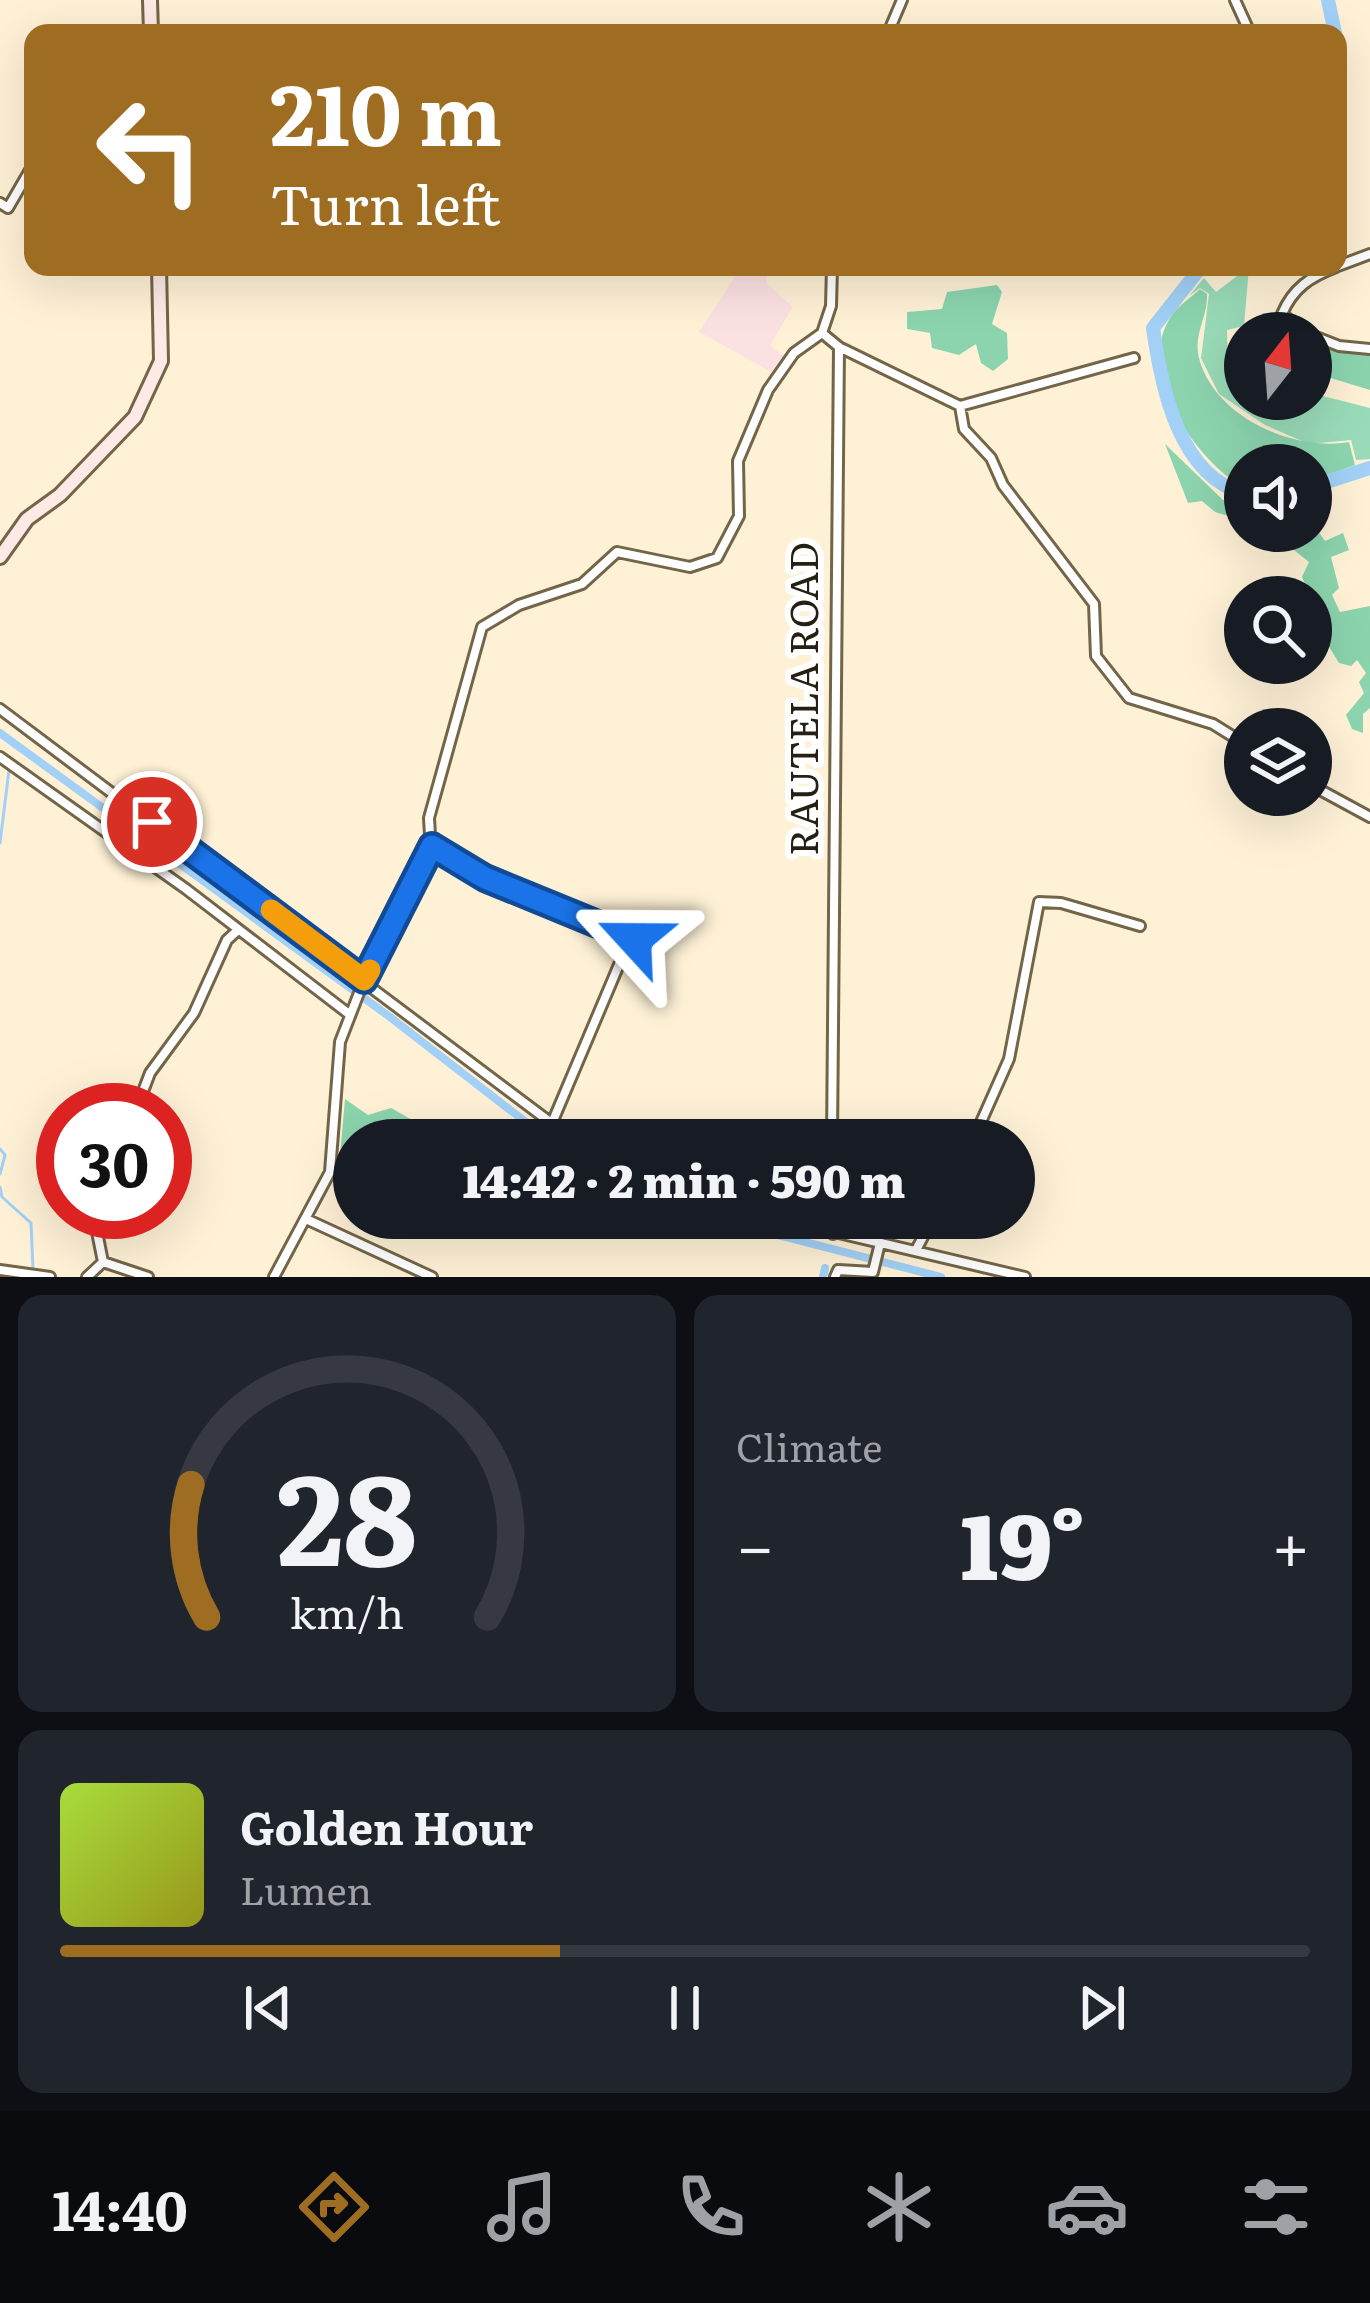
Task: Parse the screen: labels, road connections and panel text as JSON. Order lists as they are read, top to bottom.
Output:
{
  "streets": {
    "street": ["RAUTELA ROAD"]
  },
  "north": "top",
  "page": {
    "turn": ["210 m", "Turn left"],
    "limit": "30",
    "trip": "14:42 · 2 min · 590 m",
    "tile": "Climate",
    "heat": ["−", "19°", "+"],
    "song": ["Golden Hour", "Lumen"],
    "tabs": "14:40",
    "gauge": ["28", "km/h"]
  }
}
